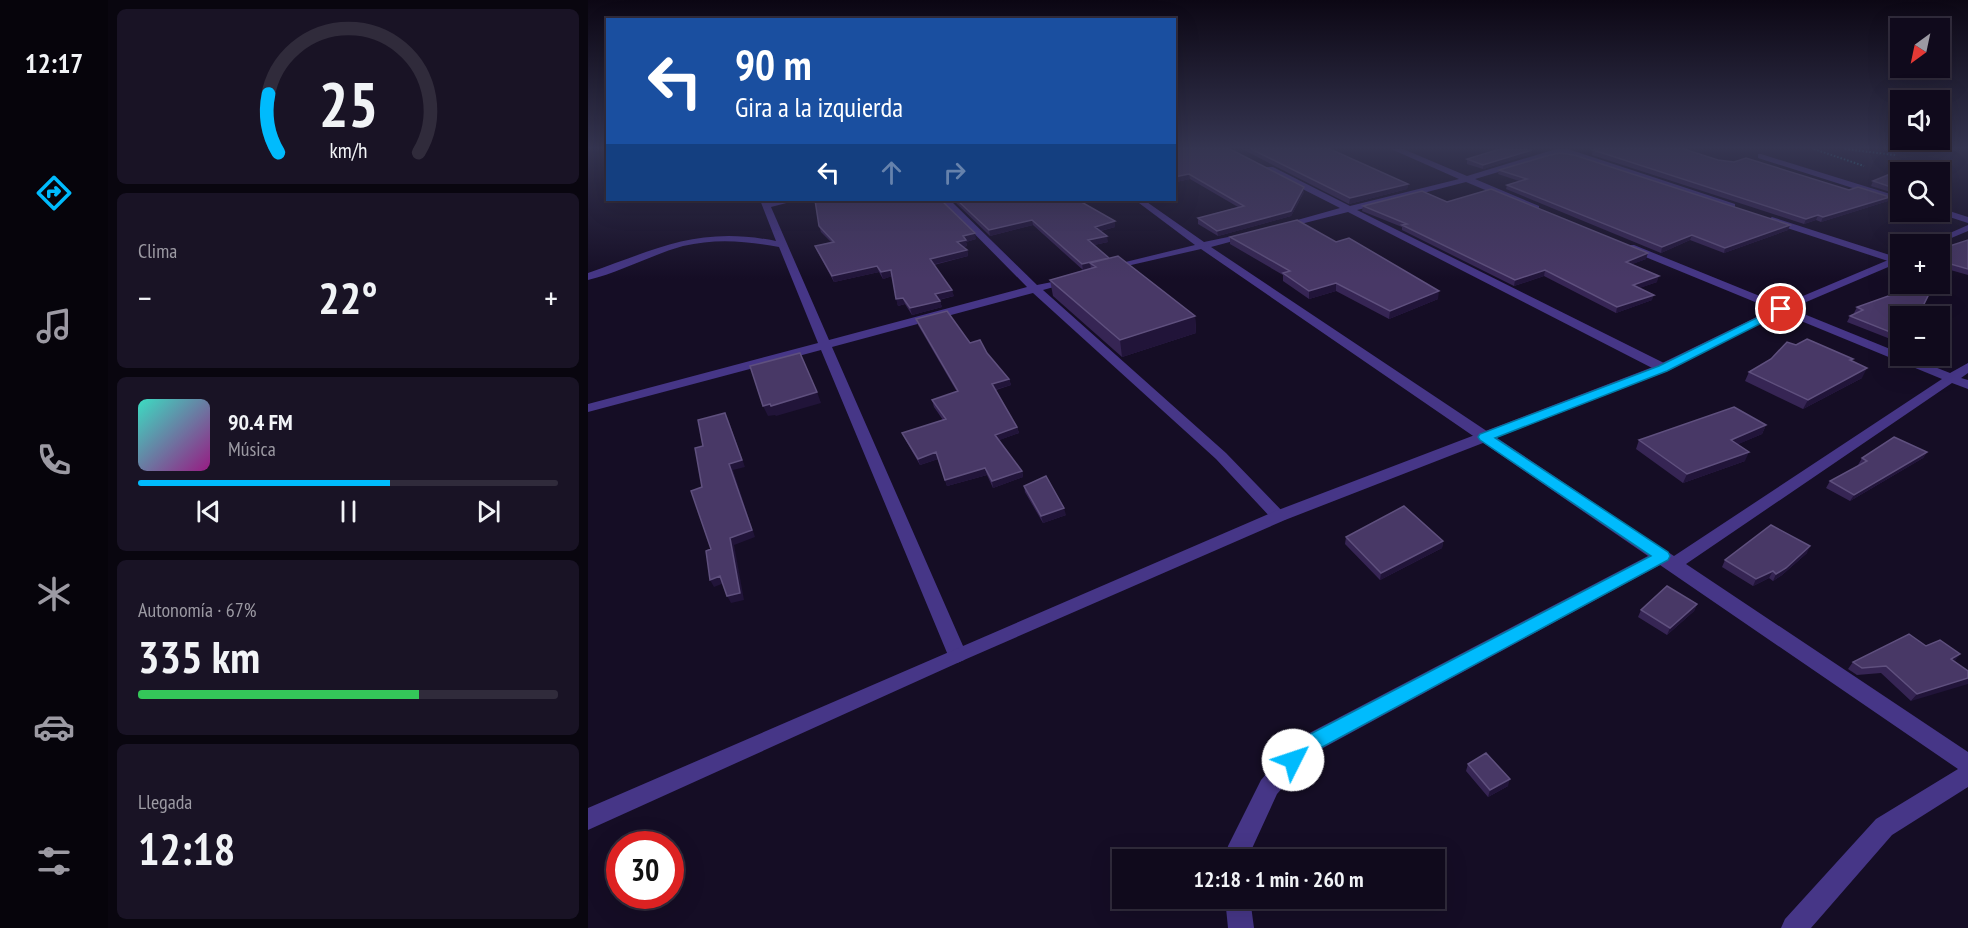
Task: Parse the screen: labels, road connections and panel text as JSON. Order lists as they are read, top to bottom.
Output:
{
  "north": "bottom left",
  "page": {
    "tabs": "12:17",
    "map_buttons": ["+", "−"],
    "turn": ["90 m", "Gira a la izquierda"],
    "tile": [
      "Clima",
      ["Autonomía · 67%", "335 km"],
      ["Llegada", "12:18"]
    ],
    "heat": ["−", "22°", "+"],
    "song": ["90.4 FM", "Música"],
    "limit": "30",
    "trip": "12:18 · 1 min · 260 m",
    "gauge": ["25", "km/h"]
  }
}
